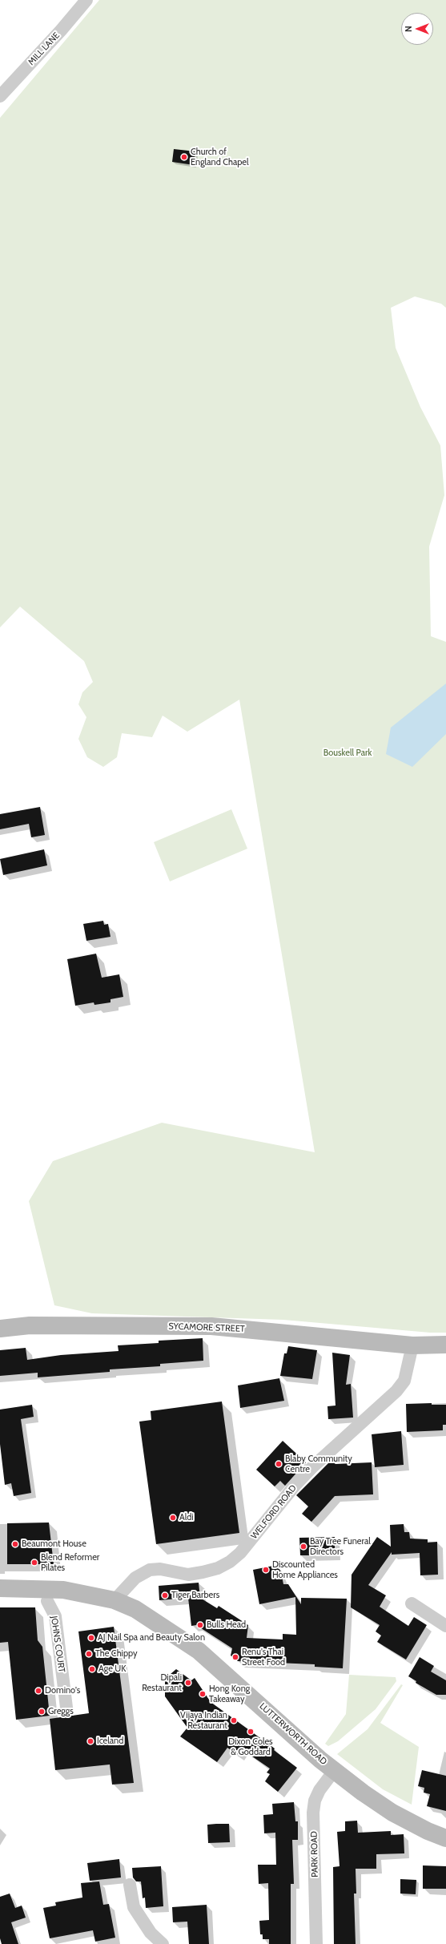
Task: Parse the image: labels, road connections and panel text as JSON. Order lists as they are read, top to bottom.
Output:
{
  "streets": {
    "street": [
      "MILL LANE",
      "SYCAMORE STREET",
      "WELFORD ROAD",
      "JOHNS COURT",
      "LUTTERWORTH ROAD",
      "PARK ROAD"
    ]
  },
  "crossings": [
    ["SYCAMORE STREET", "WELFORD ROAD"],
    ["WELFORD ROAD", "LUTTERWORTH ROAD"],
    ["LUTTERWORTH ROAD", "PARK ROAD"]
  ],
  "parks": ["Bouskell Park"],
  "places": [
    "Church of England Chapel",
    "Blaby Community Centre",
    "Aldi",
    "Beaumont House",
    "Bay Tree Funeral Directors",
    "Blend Reformer Pilates",
    "Discounted Home Appliances",
    "Tiger Barbers",
    "Bulls Head",
    "AJ Nail Spa and Beauty Salon",
    "The Chippy",
    "Renu's Thai Street Food",
    "Age UK",
    "Dipali Restaurant",
    "Domino's",
    "Hong Kong Takeaway",
    "Greggs",
    "Vijaya Indian Restaurant",
    "Dixon Coles & Goddard",
    "Iceland"
  ],
  "north": "left"
}
